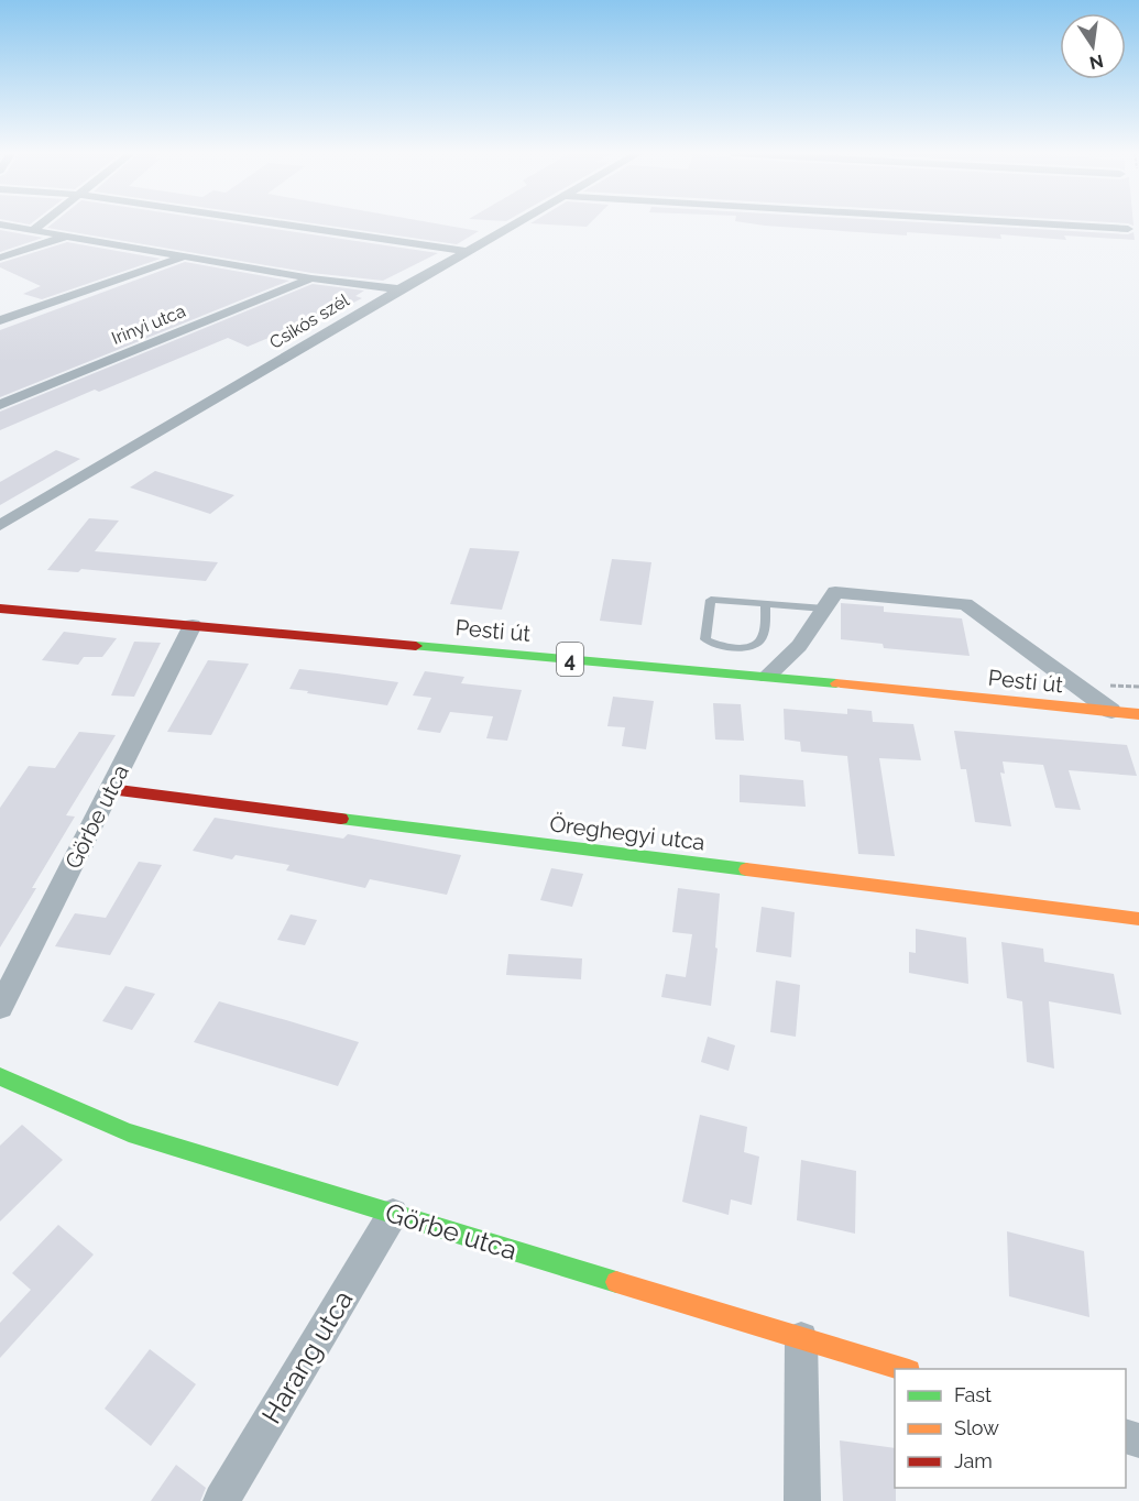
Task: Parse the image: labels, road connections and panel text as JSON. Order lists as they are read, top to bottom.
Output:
{
  "streets": {
    "street": [
      "Csikós szél",
      "Irinyi utca",
      "Pesti út",
      "4",
      "Görbe utca",
      "Öreghegyi utca",
      "Harang utca"
    ]
  },
  "crossings": [
    ["Pesti út", "Görbe utca"],
    ["Görbe utca", "Öreghegyi utca"],
    ["Görbe utca", "Harang utca"]
  ],
  "legend": ["Fast", "Slow", "Jam"],
  "north": "bottom"
}
